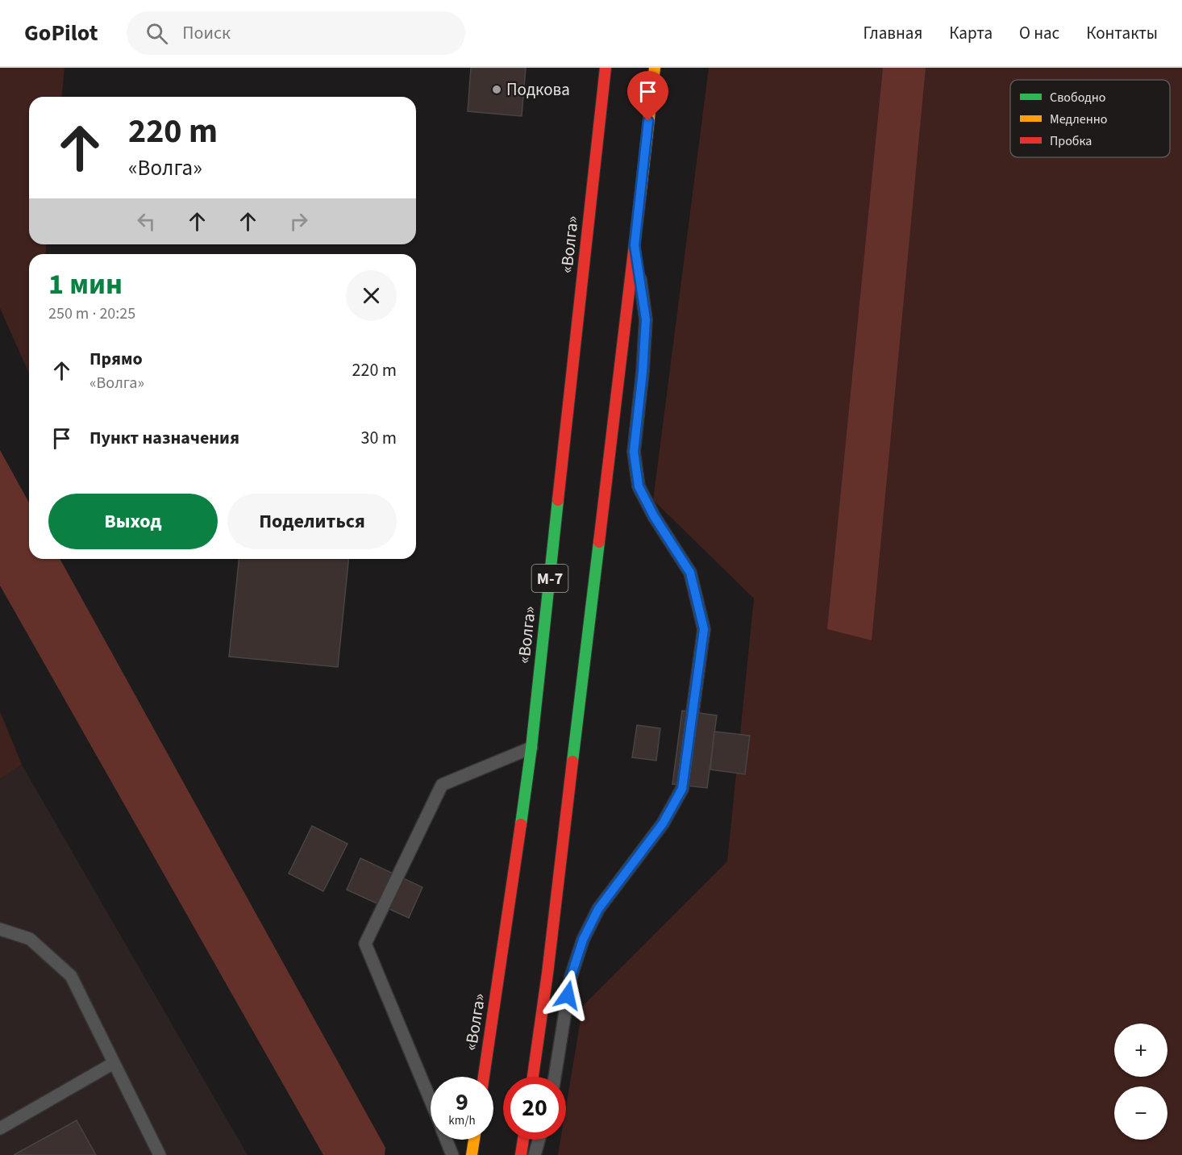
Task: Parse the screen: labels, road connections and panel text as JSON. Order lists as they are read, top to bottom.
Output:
{
  "streets": {
    "highway": ["«Волга»", "М-7"]
  },
  "places": ["Подкова"],
  "legend": ["Свободно", "Медленно", "Пробка"],
  "page": {
    "header": "GoPilot",
    "search": "Поиск",
    "nav": [
      "Главная",
      "Карта",
      "О нас",
      "Контакты"
    ],
    "turn": ["220 m", "«Волга»"],
    "heading": ["1 мин", "250 m · 20:25"],
    "list": [
      {
        "name": "Прямо",
        "note": "«Волга»",
        "value": "220 m"
      },
      {
        "name": "Пункт назначения",
        "value": "30 m"
      }
    ],
    "buttons": ["Выход", "Поделиться"],
    "map_buttons": ["+", "−"],
    "speed": "9 km/h",
    "limit": "20"
  }
}
